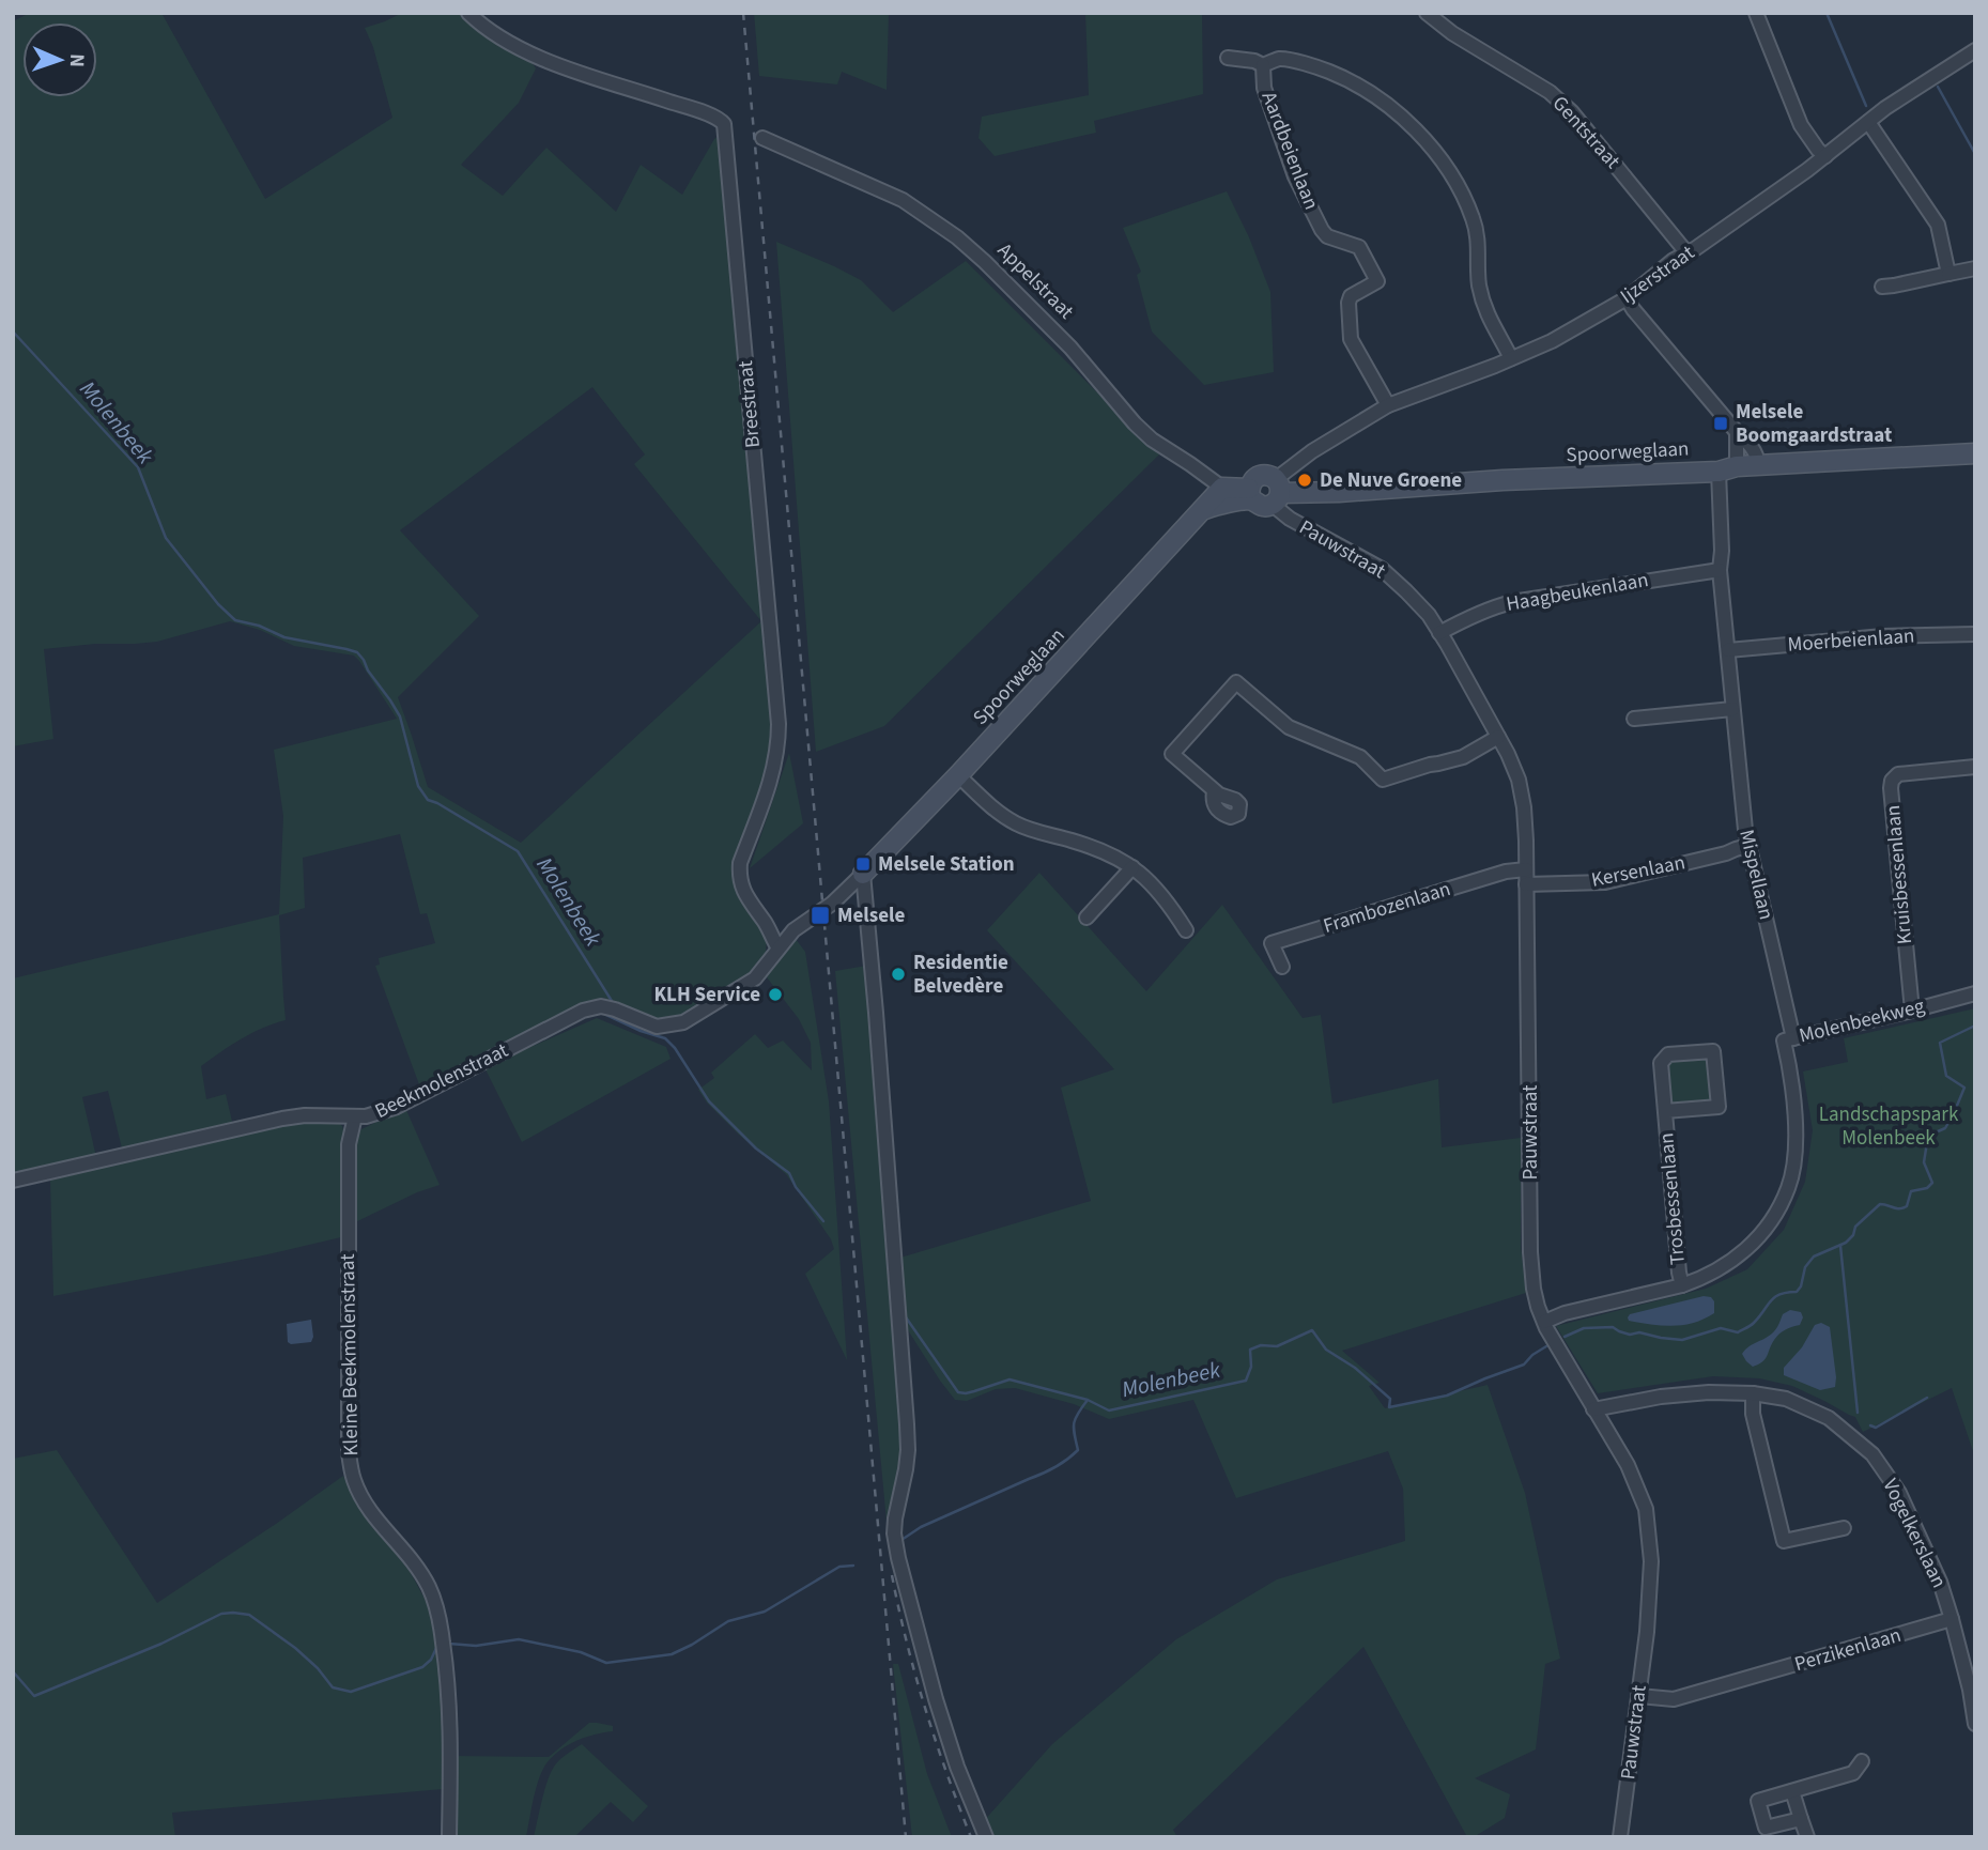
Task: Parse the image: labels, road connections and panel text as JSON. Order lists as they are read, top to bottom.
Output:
{
  "streets": {
    "street": [
      "Gentstraat",
      "Aardbeienlaan",
      "Ijzerstraat",
      "Appelstraat",
      "Breestraat",
      "Spoorweglaan",
      "Pauwstraat",
      "Haagbeukenlaan",
      "Moerbeienlaan",
      "Kersenlaan",
      "Mispellaan",
      "Kruisbessenlaan",
      "Frambozenlaan",
      "Molenbeekweg",
      "Beekmolenstraat",
      "Trosbessenlaan",
      "Kleine Beekmolenstraat",
      "Vogelkerslaan",
      "Perzikenlaan"
    ]
  },
  "crossings": [
    ["Gentstraat", "Ijzerstraat"],
    ["Aardbeienlaan", "Ijzerstraat"],
    ["Ijzerstraat", "Spoorweglaan"],
    ["Ijzerstraat", "Pauwstraat"],
    ["Appelstraat", "Spoorweglaan"],
    ["Breestraat", "Beekmolenstraat"],
    ["Spoorweglaan", "Pauwstraat"],
    ["Spoorweglaan", "Mispellaan"],
    ["Spoorweglaan", "Beekmolenstraat"],
    ["Pauwstraat", "Haagbeukenlaan"],
    ["Pauwstraat", "Kersenlaan"],
    ["Pauwstraat", "Frambozenlaan"],
    ["Pauwstraat", "Molenbeekweg"],
    ["Pauwstraat", "Vogelkerslaan"],
    ["Pauwstraat", "Perzikenlaan"],
    ["Haagbeukenlaan", "Mispellaan"],
    ["Moerbeienlaan", "Mispellaan"],
    ["Kersenlaan", "Mispellaan"],
    ["Mispellaan", "Molenbeekweg"],
    ["Kruisbessenlaan", "Molenbeekweg"],
    ["Molenbeekweg", "Trosbessenlaan"],
    ["Beekmolenstraat", "Kleine Beekmolenstraat"],
    ["Vogelkerslaan", "Perzikenlaan"]
  ],
  "water": ["Molenbeek"],
  "parks": ["Landschapspark Molenbeek"],
  "places": {
    "transit": ["Melsele Boomgaardstraat", "Melsele Station", "Melsele"],
    "other": ["De Nuve Groene", "Residentie Belvedère", "KLH Service"]
  },
  "north": "right"
}
